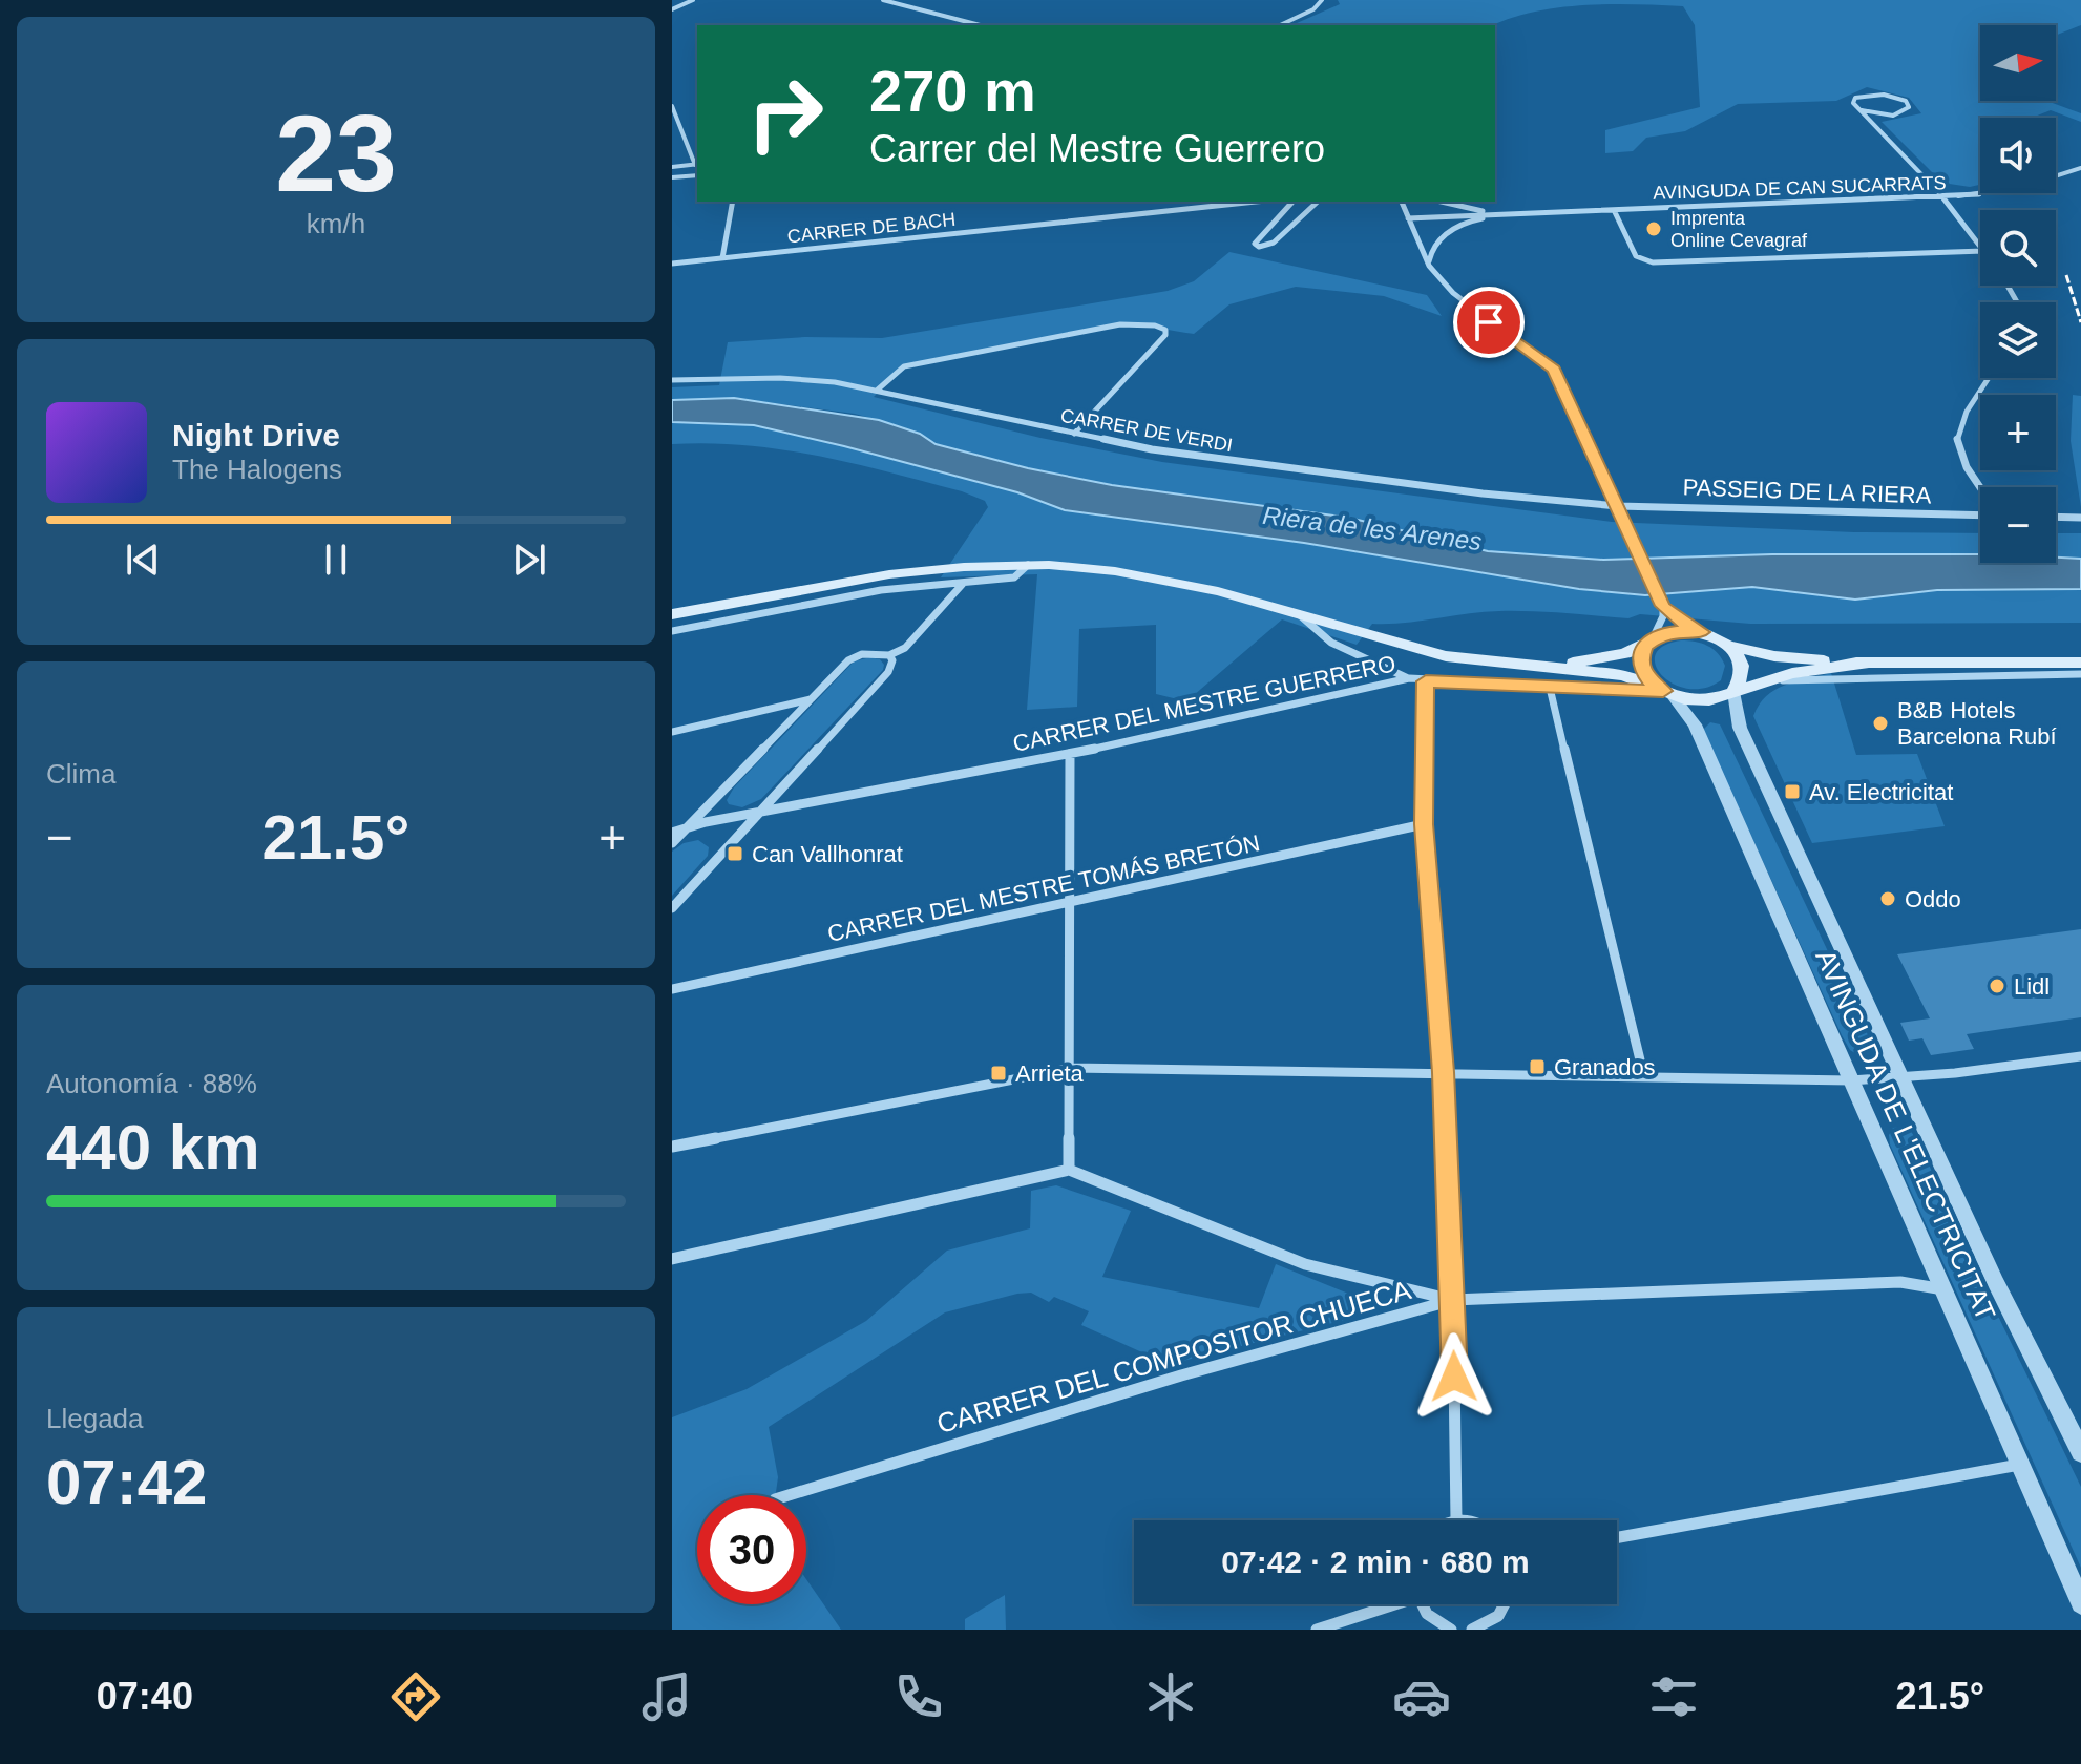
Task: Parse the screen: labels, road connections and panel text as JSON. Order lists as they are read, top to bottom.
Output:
{
  "streets": {
    "street": [
      "AVINGUDA DE CAN SUCARRATS",
      "CARRER DE BACH",
      "CARRER DE VERDI",
      "PASSEIG DE LA RIERA",
      "CARRER DEL MESTRE GUERRERO",
      "CARRER DEL MESTRE TOMÁS BRETÓN",
      "AVINGUDA DE L'ELECTRICITAT",
      "CARRER DEL COMPOSITOR CHUECA"
    ]
  },
  "crossings": [
    ["CARRER DE VERDI", "PASSEIG DE LA RIERA"],
    ["CARRER DEL MESTRE GUERRERO", "AVINGUDA DE L'ELECTRICITAT"],
    ["AVINGUDA DE L'ELECTRICITAT", "CARRER DEL COMPOSITOR CHUECA"]
  ],
  "water": ["Riera de les Arenes"],
  "places": {
    "other": [
      "Imprenta Online Cevagraf",
      "B&B Hotels Barcelona Rubí",
      "Oddo",
      "Lidl"
    ],
    "transit": [
      "Av. Electricitat",
      "Can Vallhonrat",
      "Granados",
      "Arrieta"
    ]
  },
  "north": "right",
  "page": {
    "tile": [
      ["23", "km/h"],
      "Clima",
      ["Autonomía · 88%", "440 km"],
      ["Llegada", "07:42"]
    ],
    "map_buttons": ["+", "−"],
    "turn": ["270 m", "Carrer del Mestre Guerrero"],
    "song": ["Night Drive", "The Halogens"],
    "heat": ["−", "21.5°", "+"],
    "limit": "30",
    "trip": "07:42 · 2 min · 680 m",
    "tabs": ["07:40", "21.5°"]
  }
}
